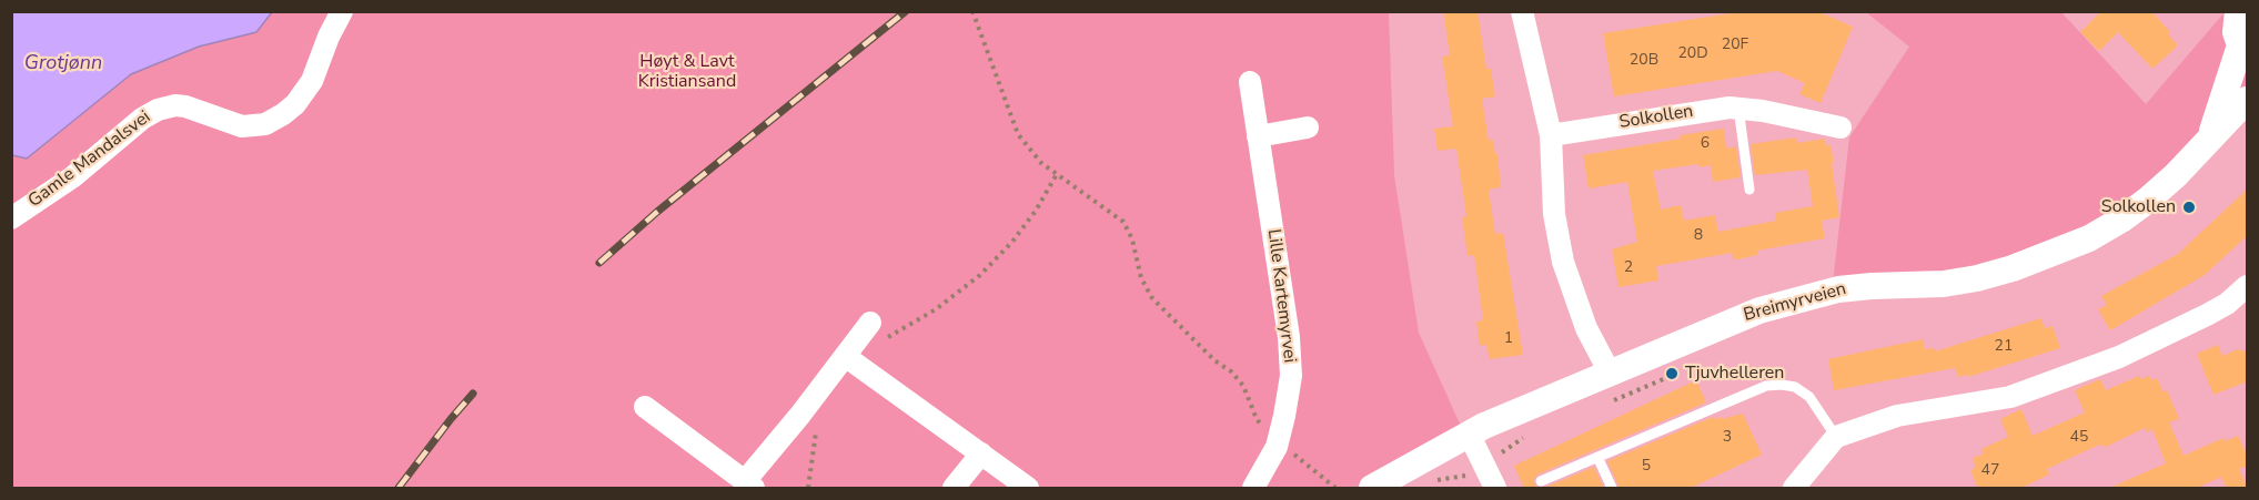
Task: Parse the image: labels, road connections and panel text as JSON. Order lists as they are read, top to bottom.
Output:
{
  "streets": {
    "street": [
      "Solkollen",
      "Gamle Mandalsvei",
      "Lille Kartemyrvei",
      "Breimyrveien"
    ]
  },
  "water": ["Grotjønn"],
  "parks": ["Høyt & Lavt Kristiansand"],
  "places": ["Solkollen", "Tjuvhelleren"],
  "house_numbers": [
    "20F",
    "20D",
    "20B",
    "6",
    "8",
    "2",
    "1",
    "21",
    "3",
    "45",
    "5",
    "47"
  ]
}
